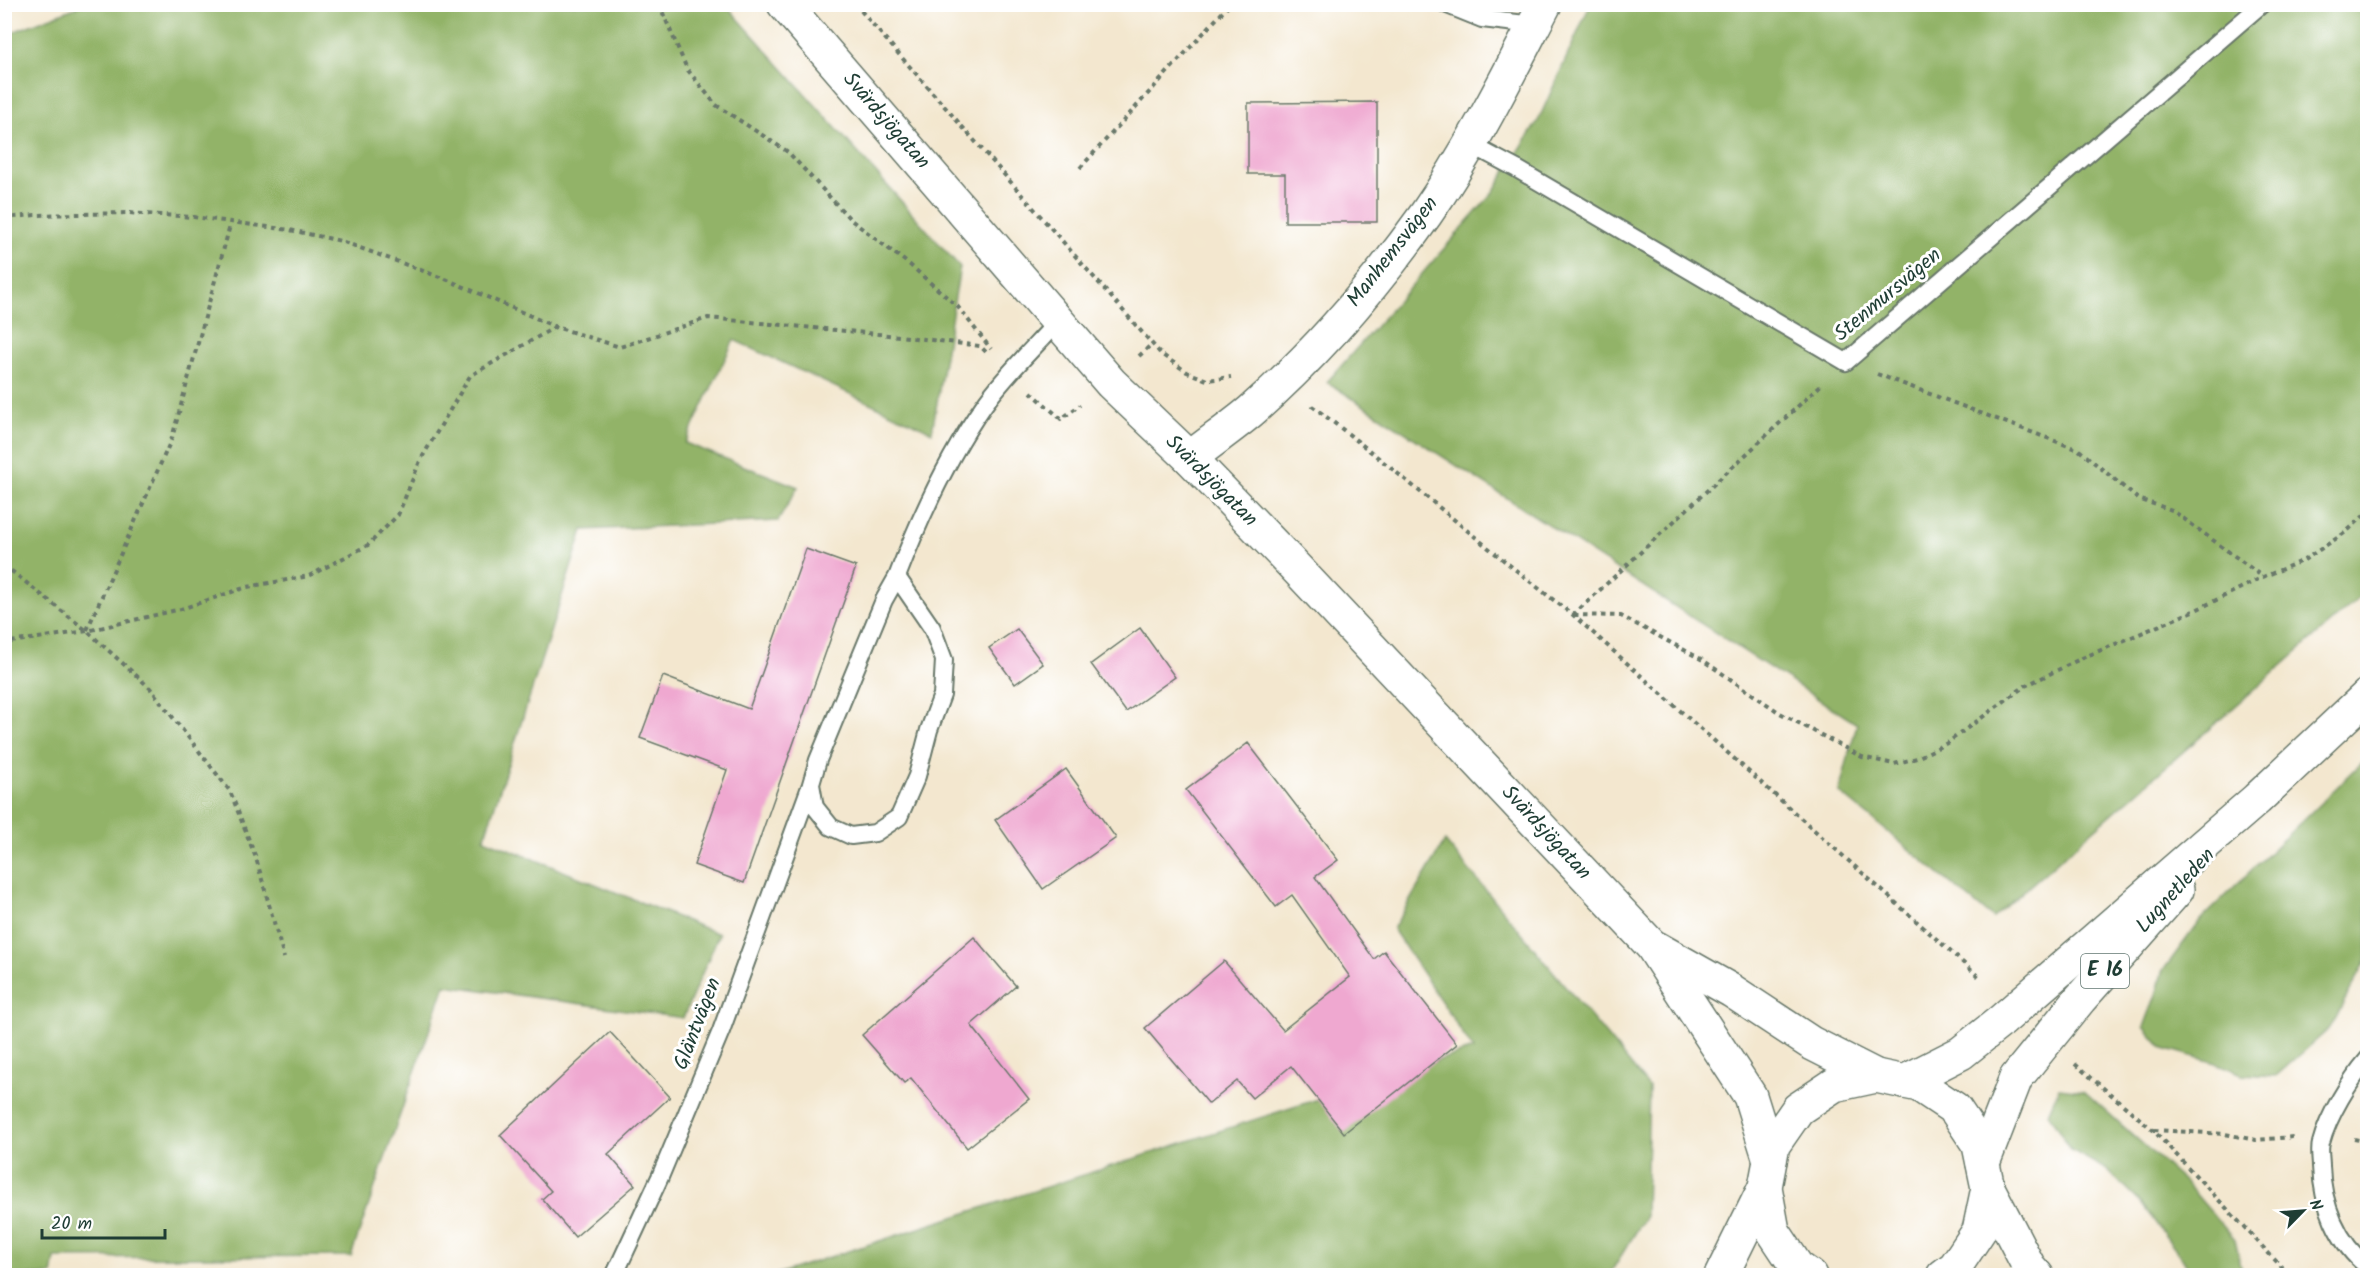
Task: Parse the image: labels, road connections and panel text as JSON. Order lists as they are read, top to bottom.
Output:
{
  "streets": {
    "main road": [
      "Svärdsjögatan",
      "Manhemsvägen",
      "Lugnetleden",
      "E 16"
    ],
    "lane": ["Stenmursvägen", "Gläntvägen"]
  },
  "crossings": [
    ["Svärdsjögatan", "Manhemsvägen"],
    ["Svärdsjögatan", "Lugnetleden"],
    ["Svärdsjögatan", "E 16"],
    ["Svärdsjögatan", "Gläntvägen"],
    ["Manhemsvägen", "Stenmursvägen"],
    ["Lugnetleden", "E 16"]
  ],
  "scale_bar": "20 m",
  "north": "top right"
}
